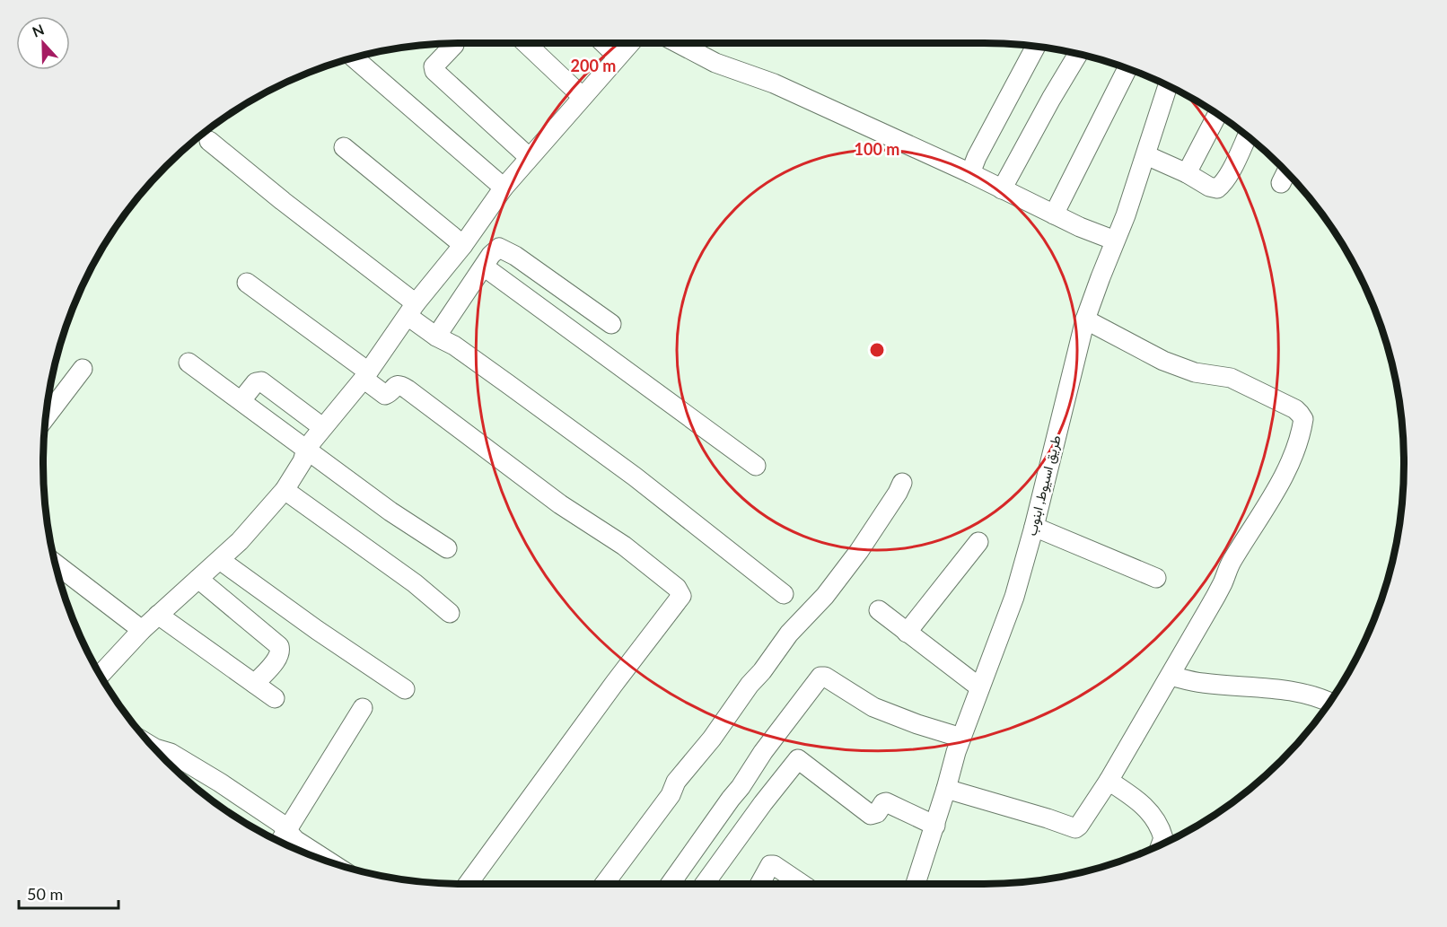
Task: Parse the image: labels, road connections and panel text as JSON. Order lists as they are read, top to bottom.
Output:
{
  "streets": {
    "street": ["طريق اسيوط, ابنوب"]
  },
  "scale_bar": "50 m",
  "north": "top",
  "rings": ["200 m", "100 m"]
}
